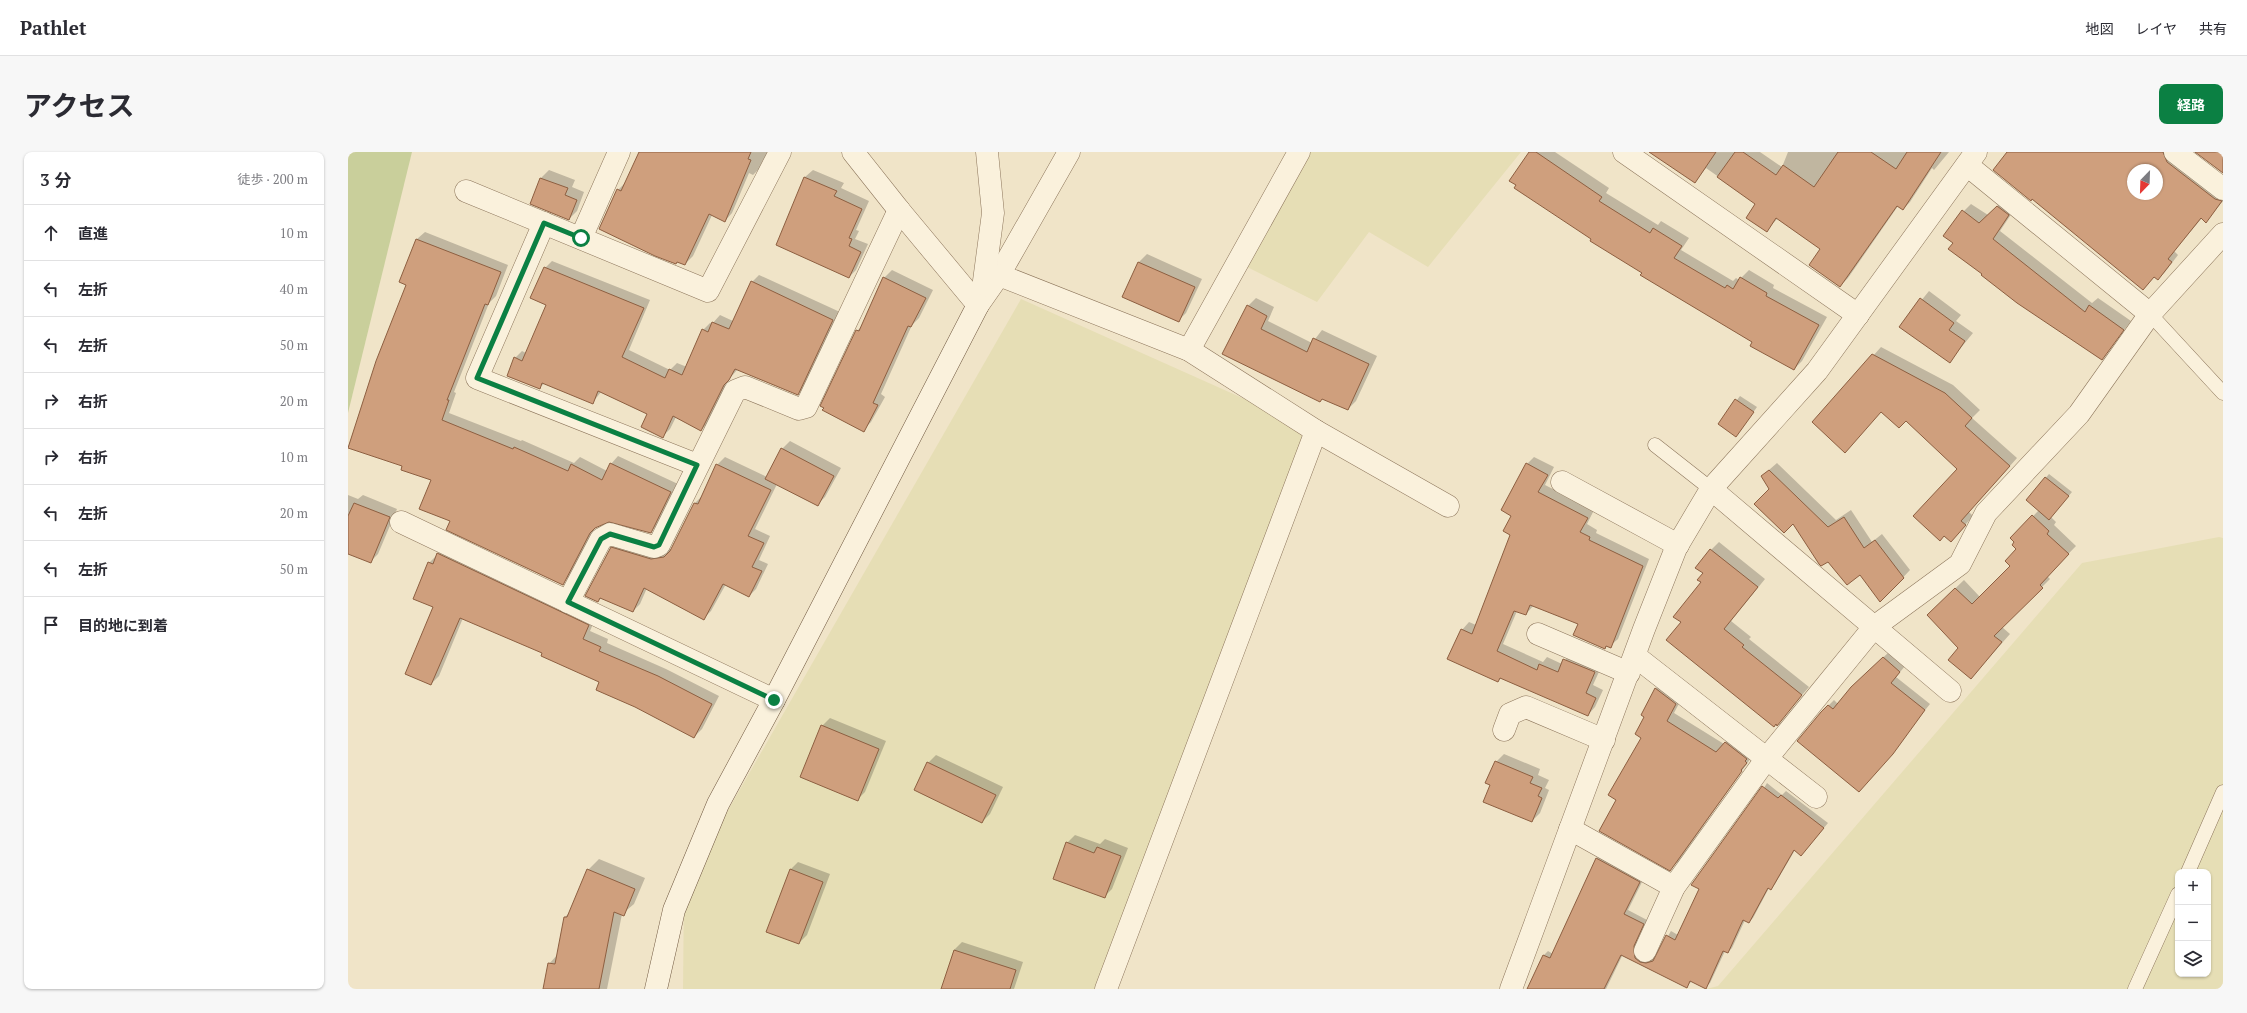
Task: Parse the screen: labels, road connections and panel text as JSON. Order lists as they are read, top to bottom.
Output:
{
  "north": "bottom left",
  "page": {
    "header": "Pathlet",
    "nav": ["地図", "レイヤ", "共有"],
    "title": "アクセス",
    "buttons": "経路",
    "heading": ["3 分", "徒歩 · 200 m"],
    "list": [
      ["直進", "10 m"],
      ["左折", "40 m"],
      ["左折", "50 m"],
      ["右折", "20 m"],
      ["右折", "10 m"],
      ["左折", "20 m"],
      ["左折", "50 m"],
      "目的地に到着"
    ],
    "map_buttons": ["+", "−"]
  }
}
